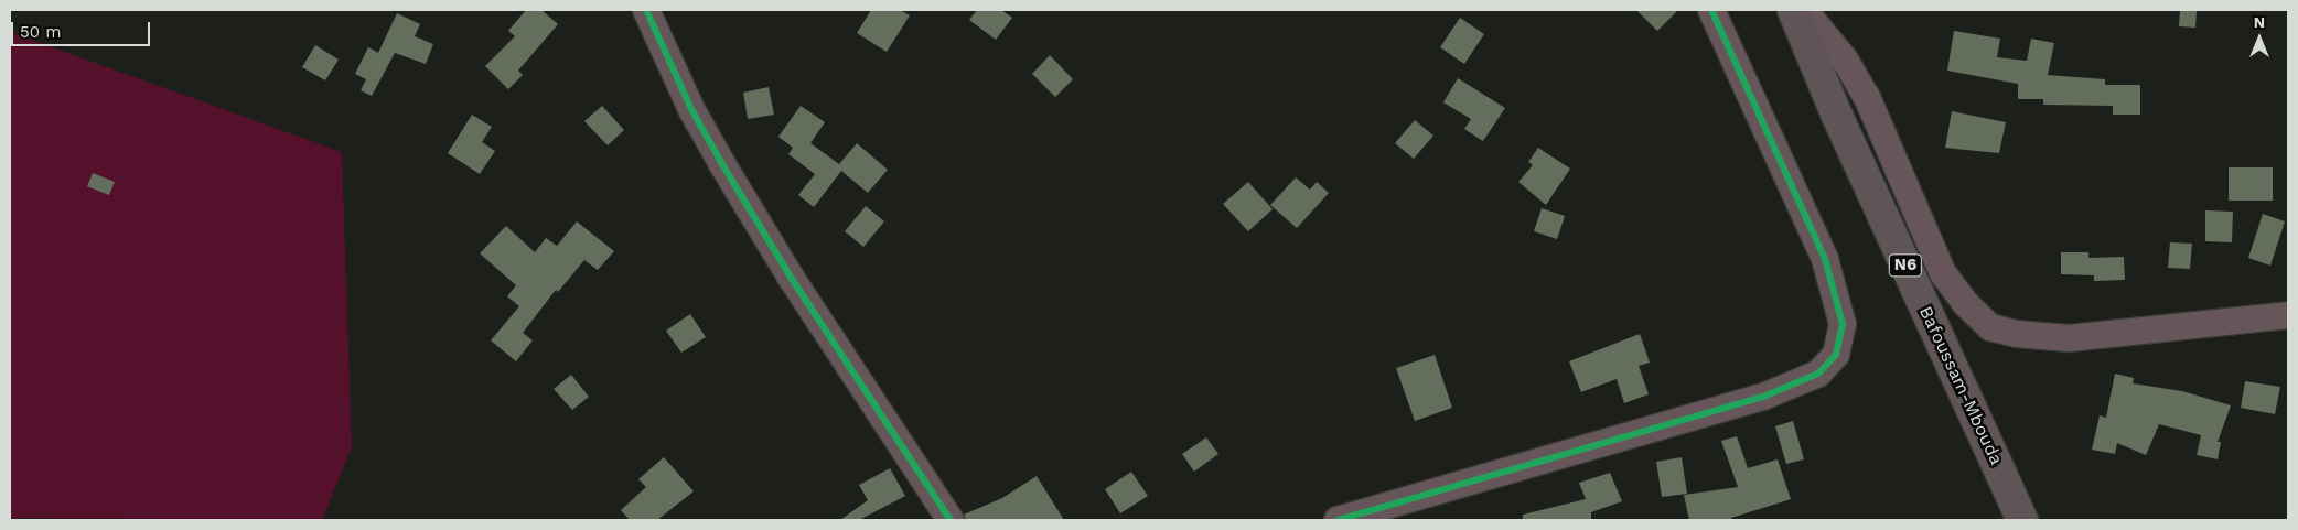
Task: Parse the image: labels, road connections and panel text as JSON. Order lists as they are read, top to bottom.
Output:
{
  "streets": {
    "highway": ["N6", "Bafoussam-Mbouda"]
  },
  "scale_bar": "50 m",
  "north": "top"
}
